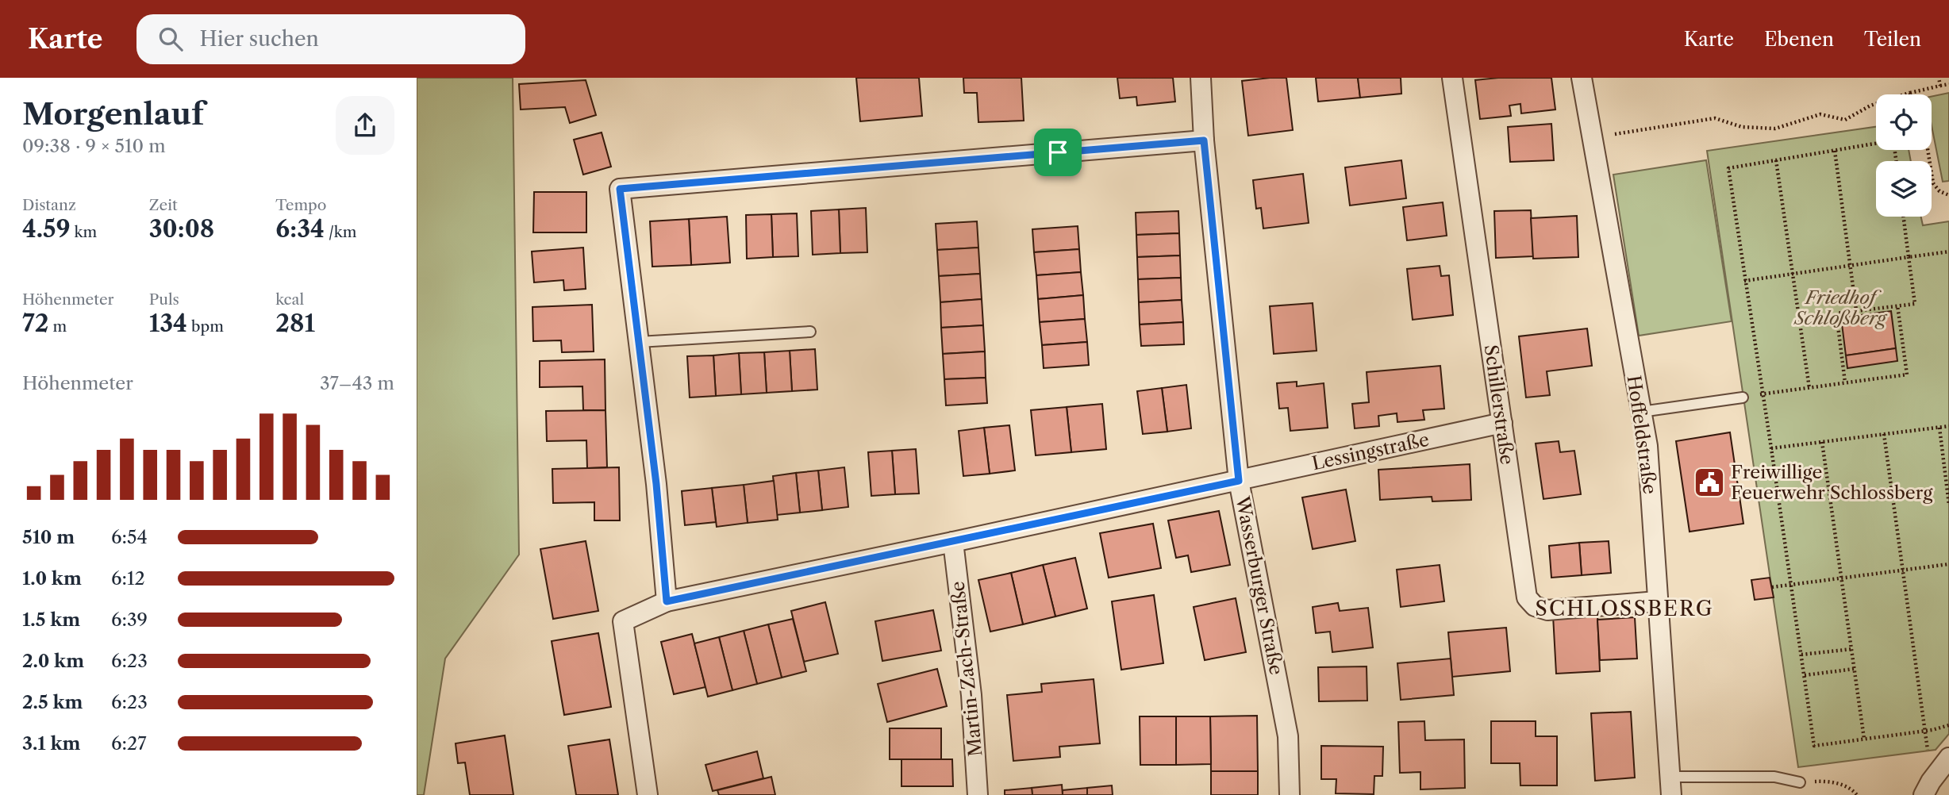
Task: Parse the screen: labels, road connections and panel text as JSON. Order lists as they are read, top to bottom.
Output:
{
  "streets": {
    "street": [
      "Schillerstraße",
      "Hoffeldstraße",
      "Lessingstraße",
      "Wasserburger Straße",
      "Martin-Zach-Straße"
    ]
  },
  "crossings": [
    ["Schillerstraße", "Hoffeldstraße"],
    ["Schillerstraße", "Lessingstraße"],
    ["Lessingstraße", "Wasserburger Straße"],
    ["Lessingstraße", "Martin-Zach-Straße"]
  ],
  "districts": ["SCHLOSSBERG"],
  "parks": ["Friedhof Schloßberg"],
  "places": {
    "public building": ["Freiwillige Feuerwehr Schlossberg"]
  },
  "page": {
    "header": "Karte",
    "search": "Hier suchen",
    "nav": ["Karte", "Ebenen", "Teilen"],
    "heading": ["Morgenlauf", "09:38 · 9 × 510 m"],
    "stats": [
      ["Distanz", "4.59 km"],
      ["Zeit", "30:08"],
      ["Tempo", "6:34 /km"],
      ["Höhenmeter", "72 m"],
      ["Puls", "134 bpm"],
      ["kcal", "281"]
    ],
    "chart": ["Höhenmeter", "37–43 m"],
    "list": [
      {
        "name": "510 m",
        "note": "6:54"
      },
      {
        "name": "1.0 km",
        "note": "6:12"
      },
      {
        "name": "1.5 km",
        "note": "6:39"
      },
      {
        "name": "2.0 km",
        "note": "6:23"
      },
      {
        "name": "2.5 km",
        "note": "6:23"
      },
      {
        "name": "3.1 km",
        "note": "6:27"
      }
    ]
  }
}
